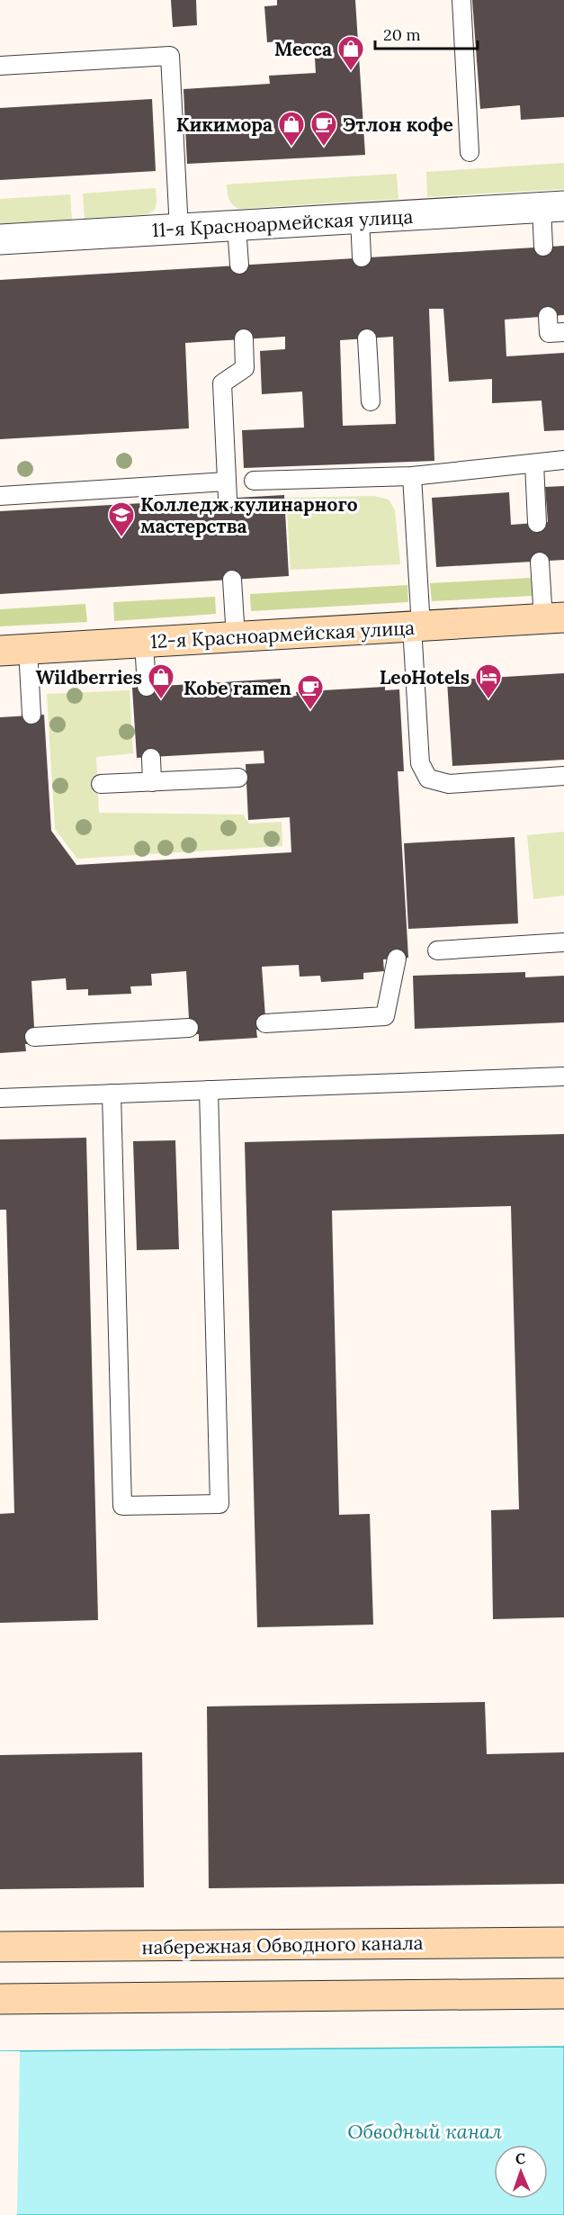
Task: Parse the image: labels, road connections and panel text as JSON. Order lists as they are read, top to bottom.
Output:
{
  "streets": {
    "main road": ["12-я Красноармейская улица", "набережная Обводного канала"],
    "street": ["11-я Красноармейская улица"]
  },
  "water": ["Обводный канал"],
  "places": {
    "shop": ["Mecca", "Кикимора", "Wildberries"],
    "cafe": ["Этлон кофе", "Kobe ramen"],
    "school or university": ["Колледж кулинарного мастерства"],
    "hotel": ["LeoHotels"]
  },
  "scale_bar": "20 m",
  "north": "top"
}
